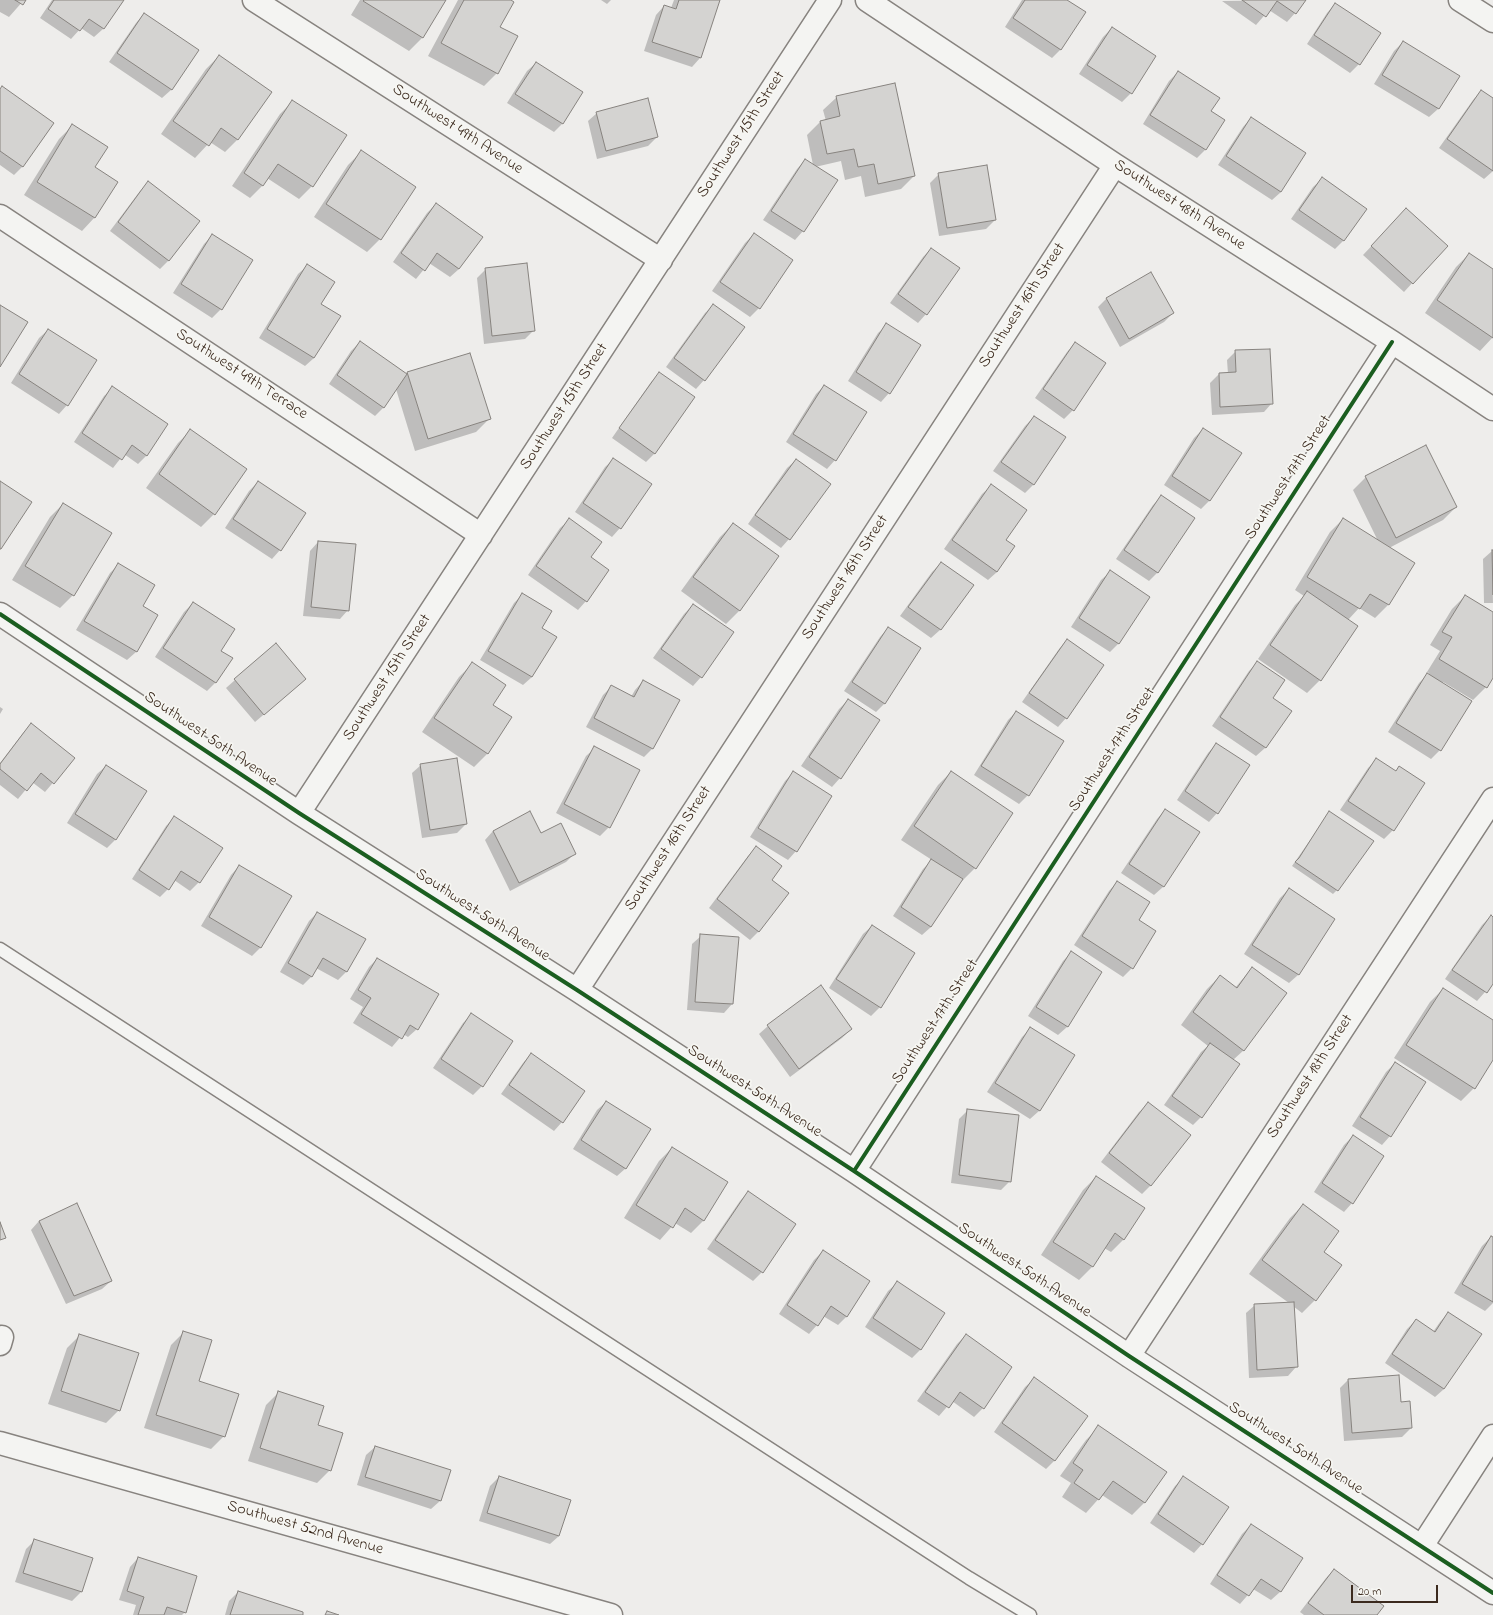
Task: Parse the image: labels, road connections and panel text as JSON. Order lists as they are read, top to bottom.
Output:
{
  "streets": {
    "street": [
      "Southwest 49th Avenue",
      "Southwest 15th Street",
      "Southwest 48th Avenue",
      "Southwest 16th Street",
      "Southwest 49th Terrace",
      "Southwest 17th Street",
      "Southwest 50th Avenue",
      "Southwest 18th Street",
      "Southwest 52nd Avenue"
    ]
  },
  "crossings": [
    ["Southwest 49th Avenue", "Southwest 15th Street"],
    ["Southwest 15th Street", "Southwest 49th Terrace"],
    ["Southwest 15th Street", "Southwest 50th Avenue"],
    ["Southwest 48th Avenue", "Southwest 16th Street"],
    ["Southwest 48th Avenue", "Southwest 17th Street"],
    ["Southwest 16th Street", "Southwest 50th Avenue"],
    ["Southwest 17th Street", "Southwest 50th Avenue"],
    ["Southwest 50th Avenue", "Southwest 18th Street"]
  ],
  "scale_bar": "20 m"
}
